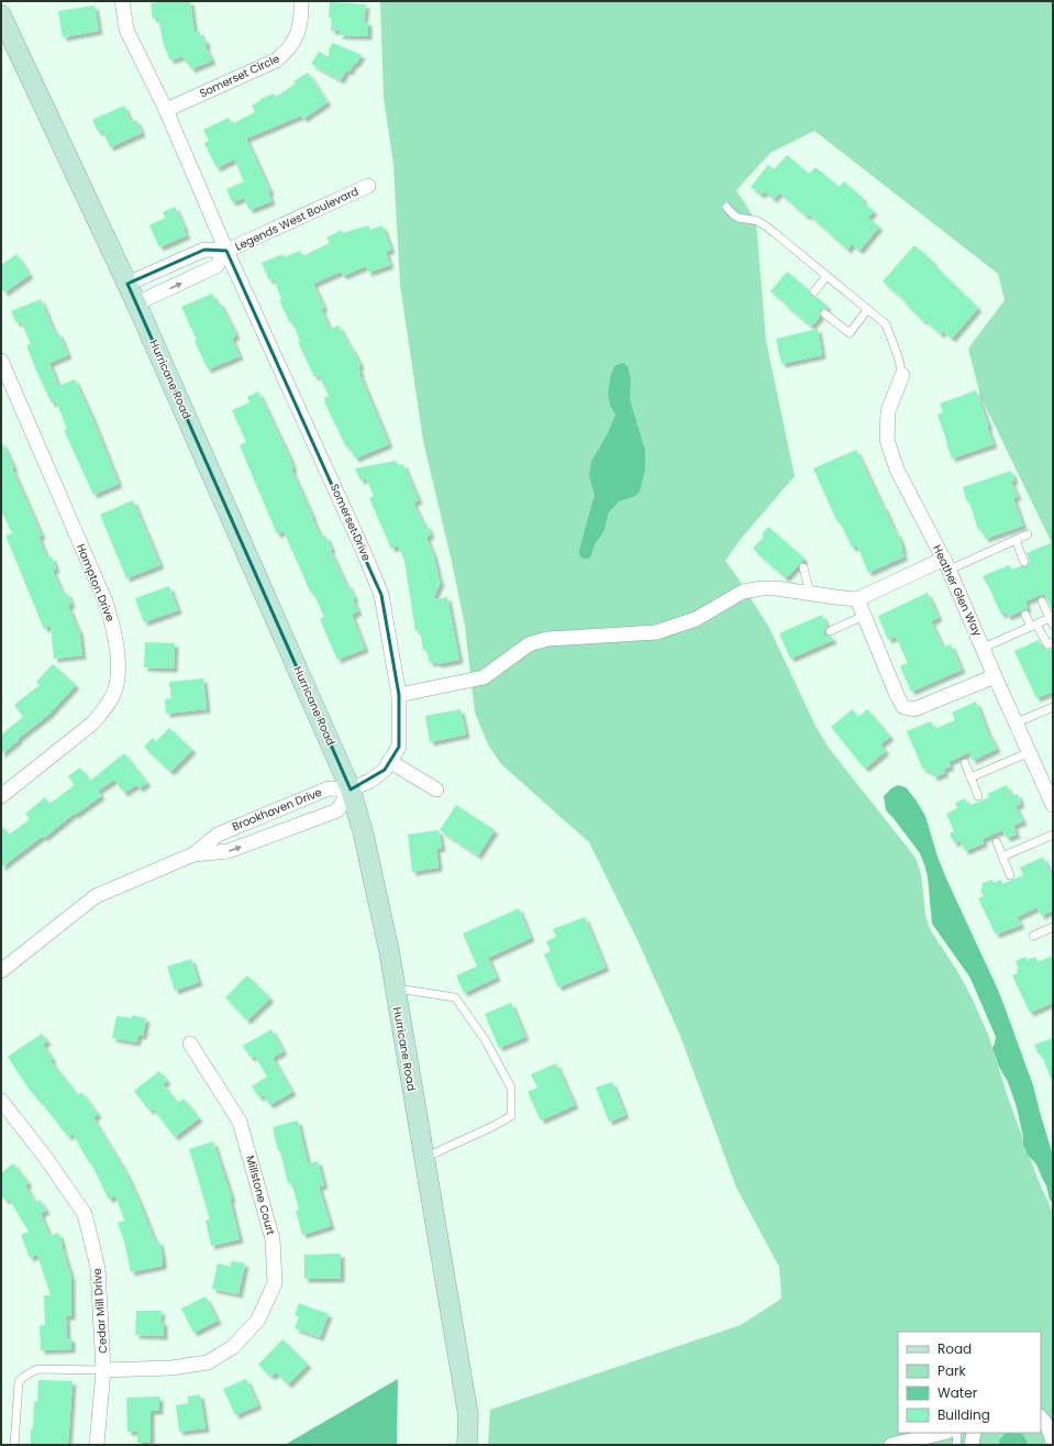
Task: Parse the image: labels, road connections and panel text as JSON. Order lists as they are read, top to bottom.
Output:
{
  "streets": {
    "street": [
      "Somerset Circle",
      "Legends West Boulevard",
      "Hurricane Road",
      "Somerset Drive",
      "Hampton Drive",
      "Heather Glen Way",
      "Brookhaven Drive",
      "Millstone Court",
      "Cedar Mill Drive"
    ]
  },
  "crossings": [
    ["Legends West Boulevard", "Hurricane Road"],
    ["Legends West Boulevard", "Somerset Drive"],
    ["Hurricane Road", "Somerset Drive"],
    ["Hurricane Road", "Brookhaven Drive"],
    ["Somerset Drive", "Brookhaven Drive"],
    ["Millstone Court", "Cedar Mill Drive"]
  ],
  "legend": [
    "Road",
    "Park",
    "Water",
    "Building"
  ]
}
